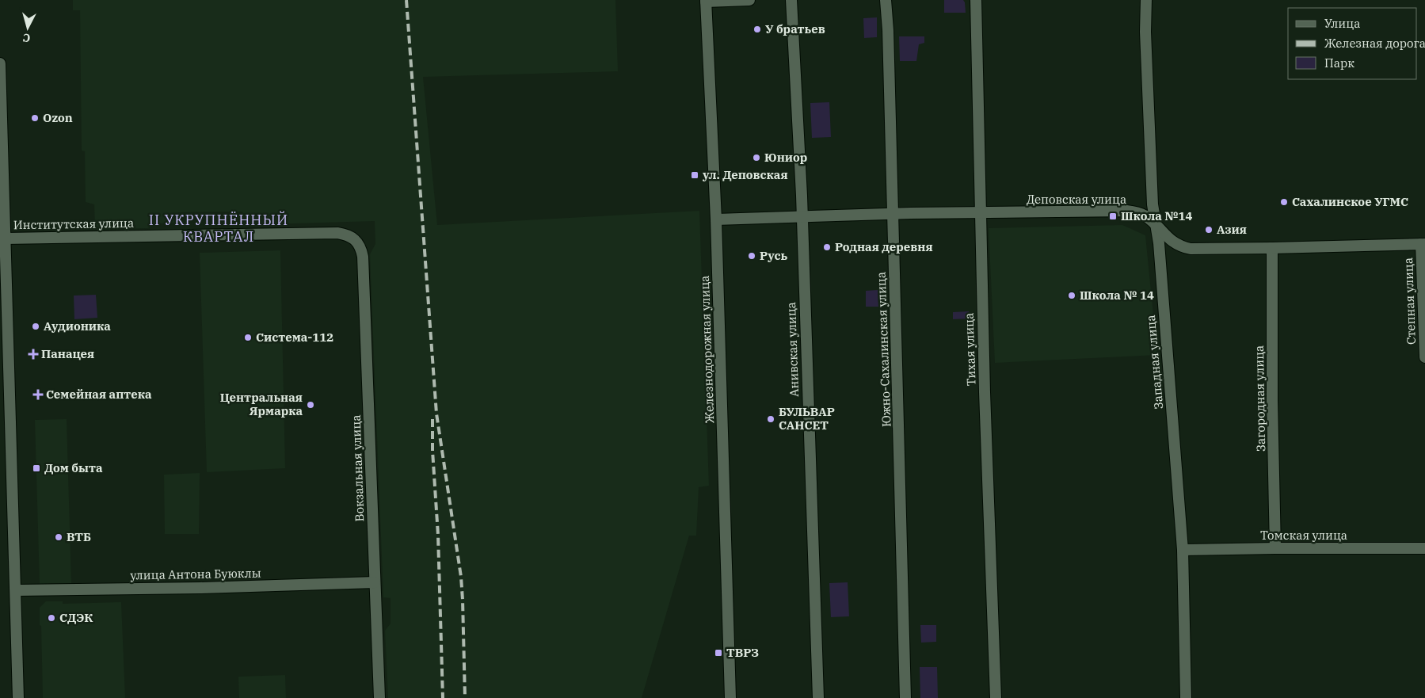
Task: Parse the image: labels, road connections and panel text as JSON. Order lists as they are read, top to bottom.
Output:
{
  "streets": {
    "street": [
      "Деповская улица",
      "Институтская улица",
      "Степная улица",
      "Железнодорожная улица",
      "Анивская улица",
      "Южно-Сахалинская улица",
      "Тихая улица",
      "Западная улица",
      "Загородная улица",
      "Вокзальная улица",
      "Томская улица",
      "улица Антона Буюклы"
    ]
  },
  "crossings": [
    ["Деповская улица", "Степная улица"],
    ["Деповская улица", "Железнодорожная улица"],
    ["Деповская улица", "Анивская улица"],
    ["Деповская улица", "Южно-Сахалинская улица"],
    ["Деповская улица", "Тихая улица"],
    ["Деповская улица", "Западная улица"],
    ["Деповская улица", "Загородная улица"],
    ["Институтская улица", "Вокзальная улица"],
    ["Западная улица", "Томская улица"],
    ["Загородная улица", "Томская улица"],
    ["Вокзальная улица", "улица Антона Буюклы"]
  ],
  "districts": ["II УКРУПНЁННЫЙ КВАРТАЛ"],
  "places": {
    "other": [
      "У братьев",
      "Ozon",
      "Юниор",
      "Сахалинское УГМС",
      "Азия",
      "Родная деревня",
      "Русь",
      "Школа № 14",
      "Аудионика",
      "Система-112",
      "Центральная Ярмарка",
      "БУЛЬВАР САНСЕТ",
      "ВТБ",
      "СДЭК"
    ],
    "transit": [
      "ул. Деповская",
      "Школа №14",
      "Дом быта",
      "ТВРЗ"
    ],
    "health": ["Панацея", "Семейная аптека"]
  },
  "legend": ["Улица", "Железная дорога", "Парк"],
  "north": "bottom"
}
